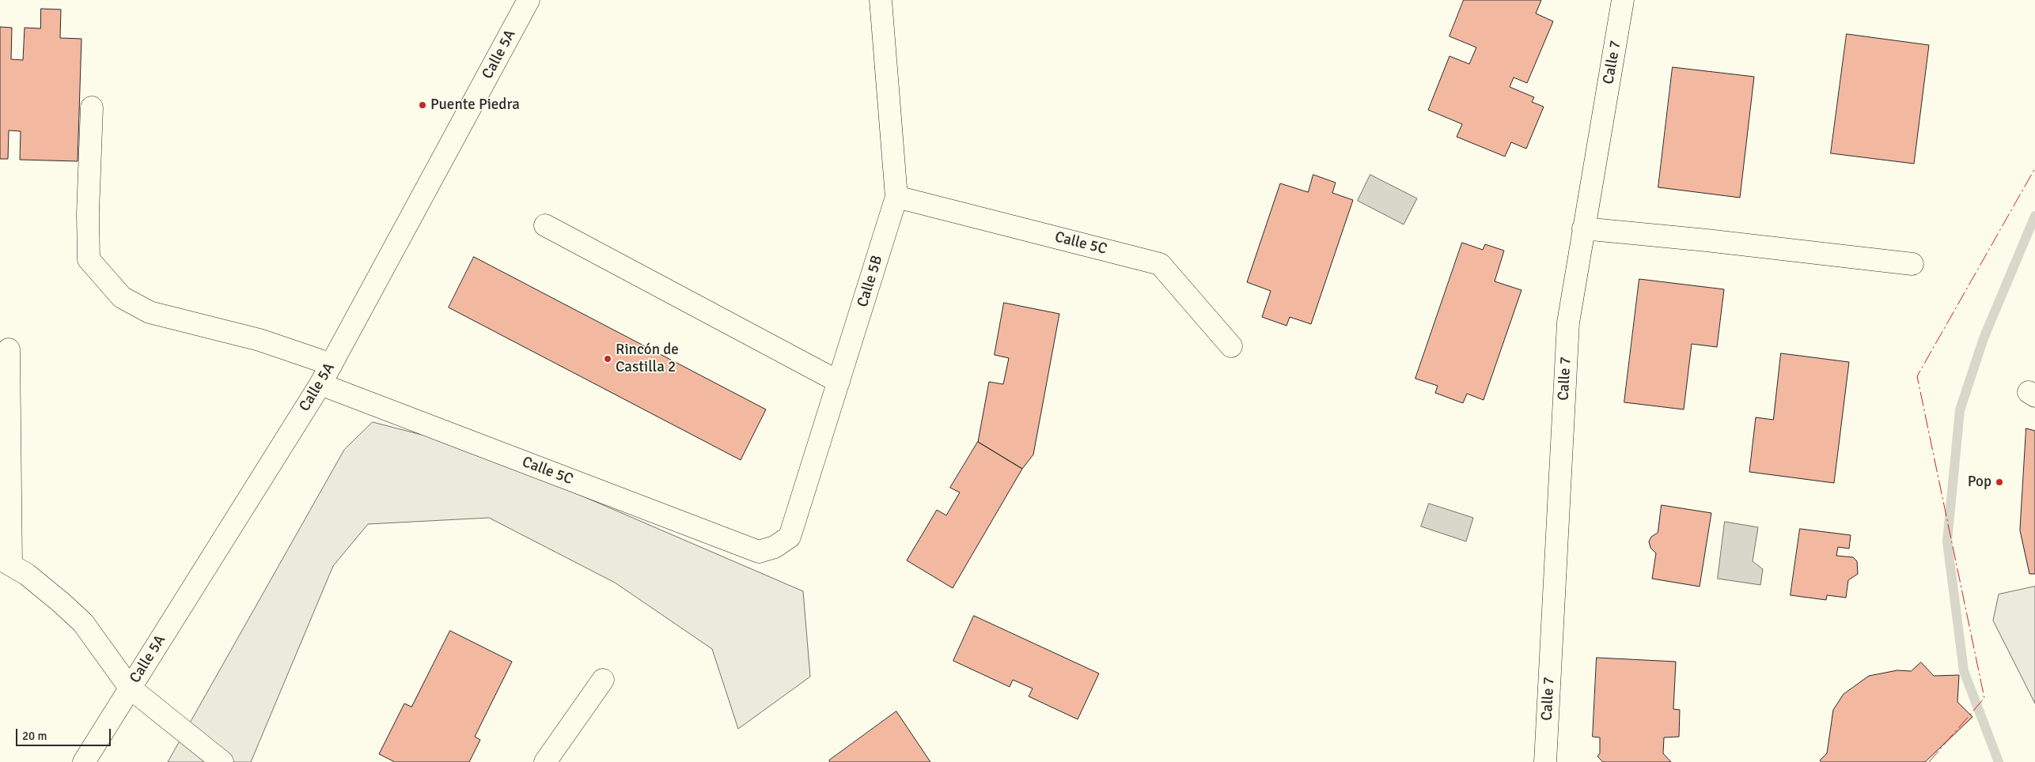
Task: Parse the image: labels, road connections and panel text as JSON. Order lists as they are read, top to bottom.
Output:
{
  "streets": {
    "street": [
      "Calle 5A",
      "Calle 7",
      "Calle 5C",
      "Calle 5B"
    ]
  },
  "crossings": [
    ["Calle 5A", "Calle 5C"],
    ["Calle 5C", "Calle 5B"]
  ],
  "places": ["Puente Piedra", "Rincón de Castilla 2", "Pop"],
  "scale_bar": "20 m"
}
